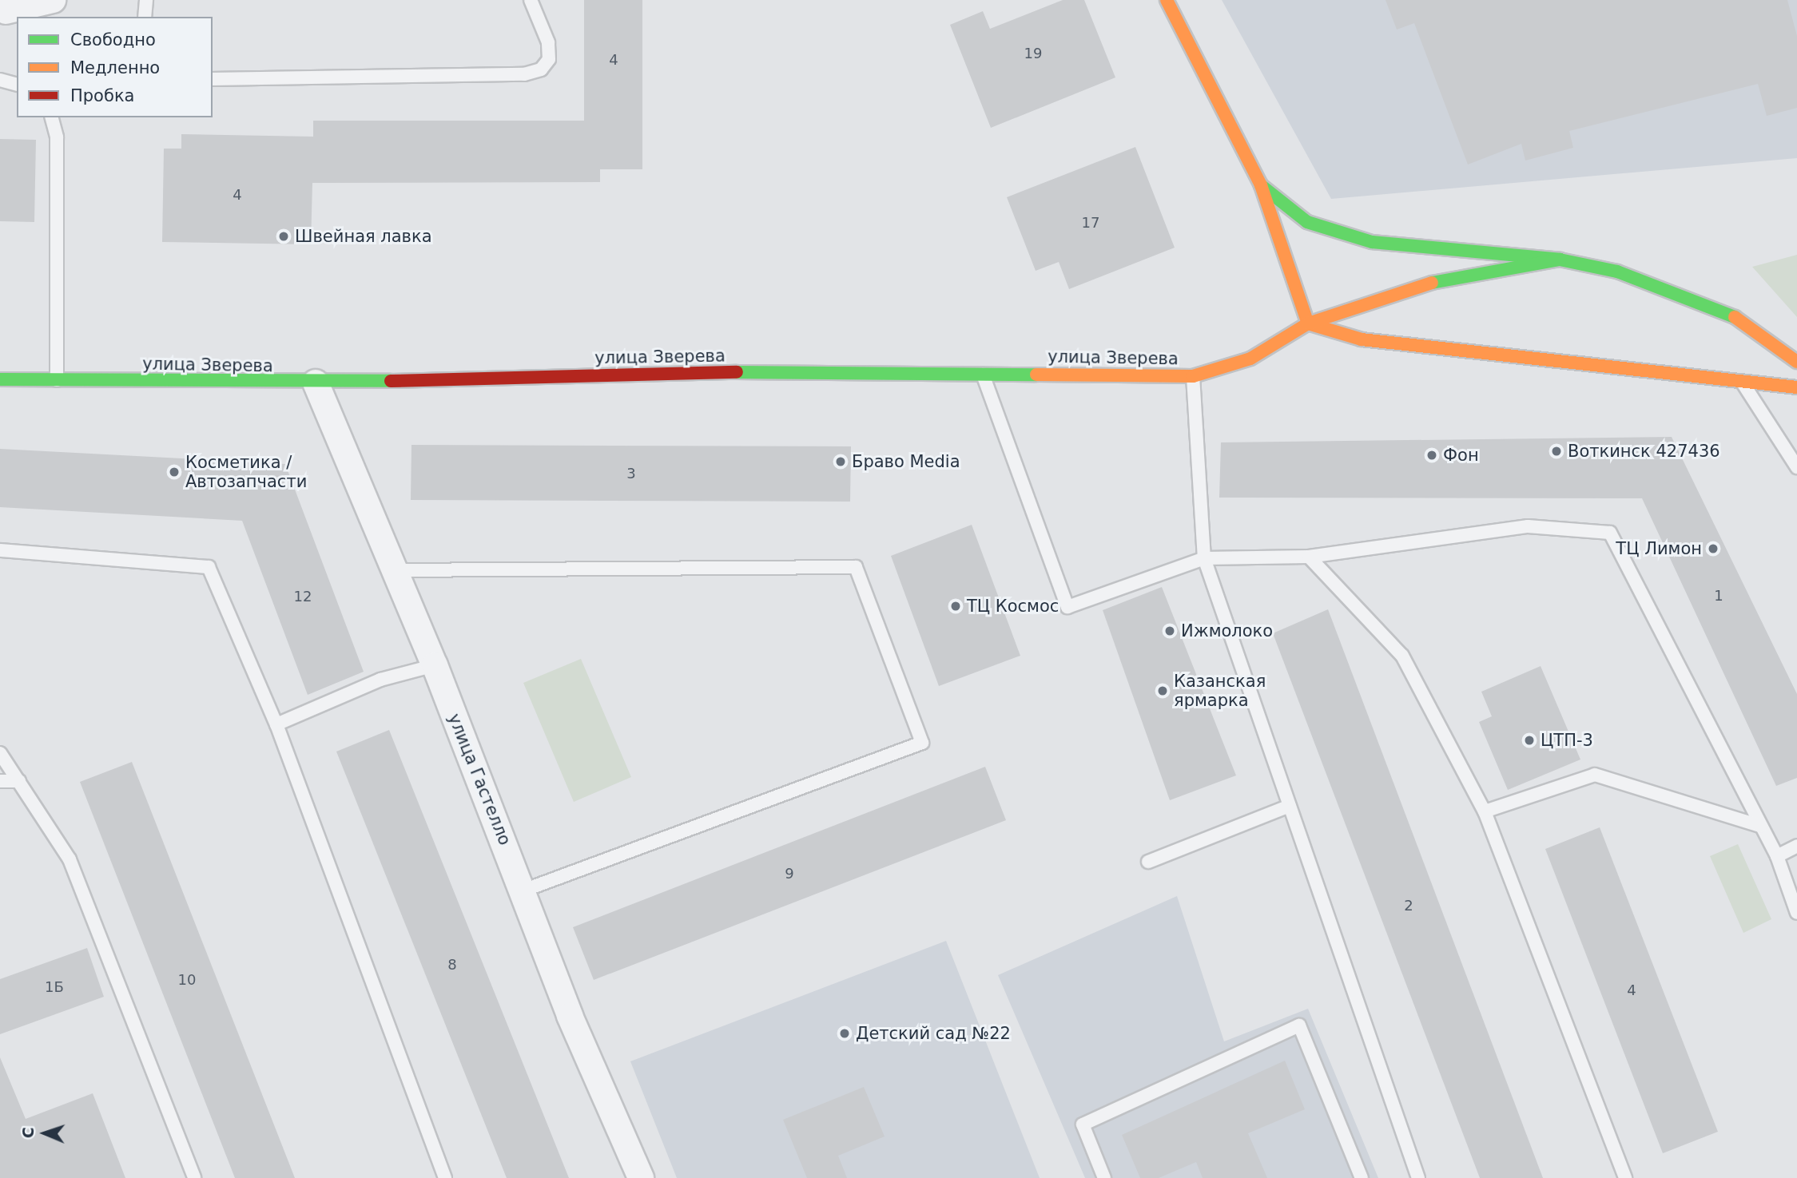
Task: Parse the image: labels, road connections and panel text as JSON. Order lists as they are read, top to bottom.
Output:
{
  "streets": {
    "main road": ["улица Зверева"],
    "street": ["улица Гастелло"]
  },
  "crossings": [
    ["улица Зверева", "улица Гастелло"]
  ],
  "places": [
    "Швейная лавка",
    "Воткинск 427436",
    "Фон",
    "Браво Media",
    "Косметика / Автозапчасти",
    "ТЦ Лимон",
    "ТЦ Космос",
    "Ижмолоко",
    "Казанская ярмарка",
    "ЦТП-3",
    "Детский сад №22"
  ],
  "house_numbers": [
    "19",
    "4",
    "4",
    "17",
    "3",
    "1",
    "12",
    "9",
    "2",
    "8",
    "10",
    "1Б",
    "4"
  ],
  "legend": ["Свободно", "Медленно", "Пробка"],
  "north": "left"
}
